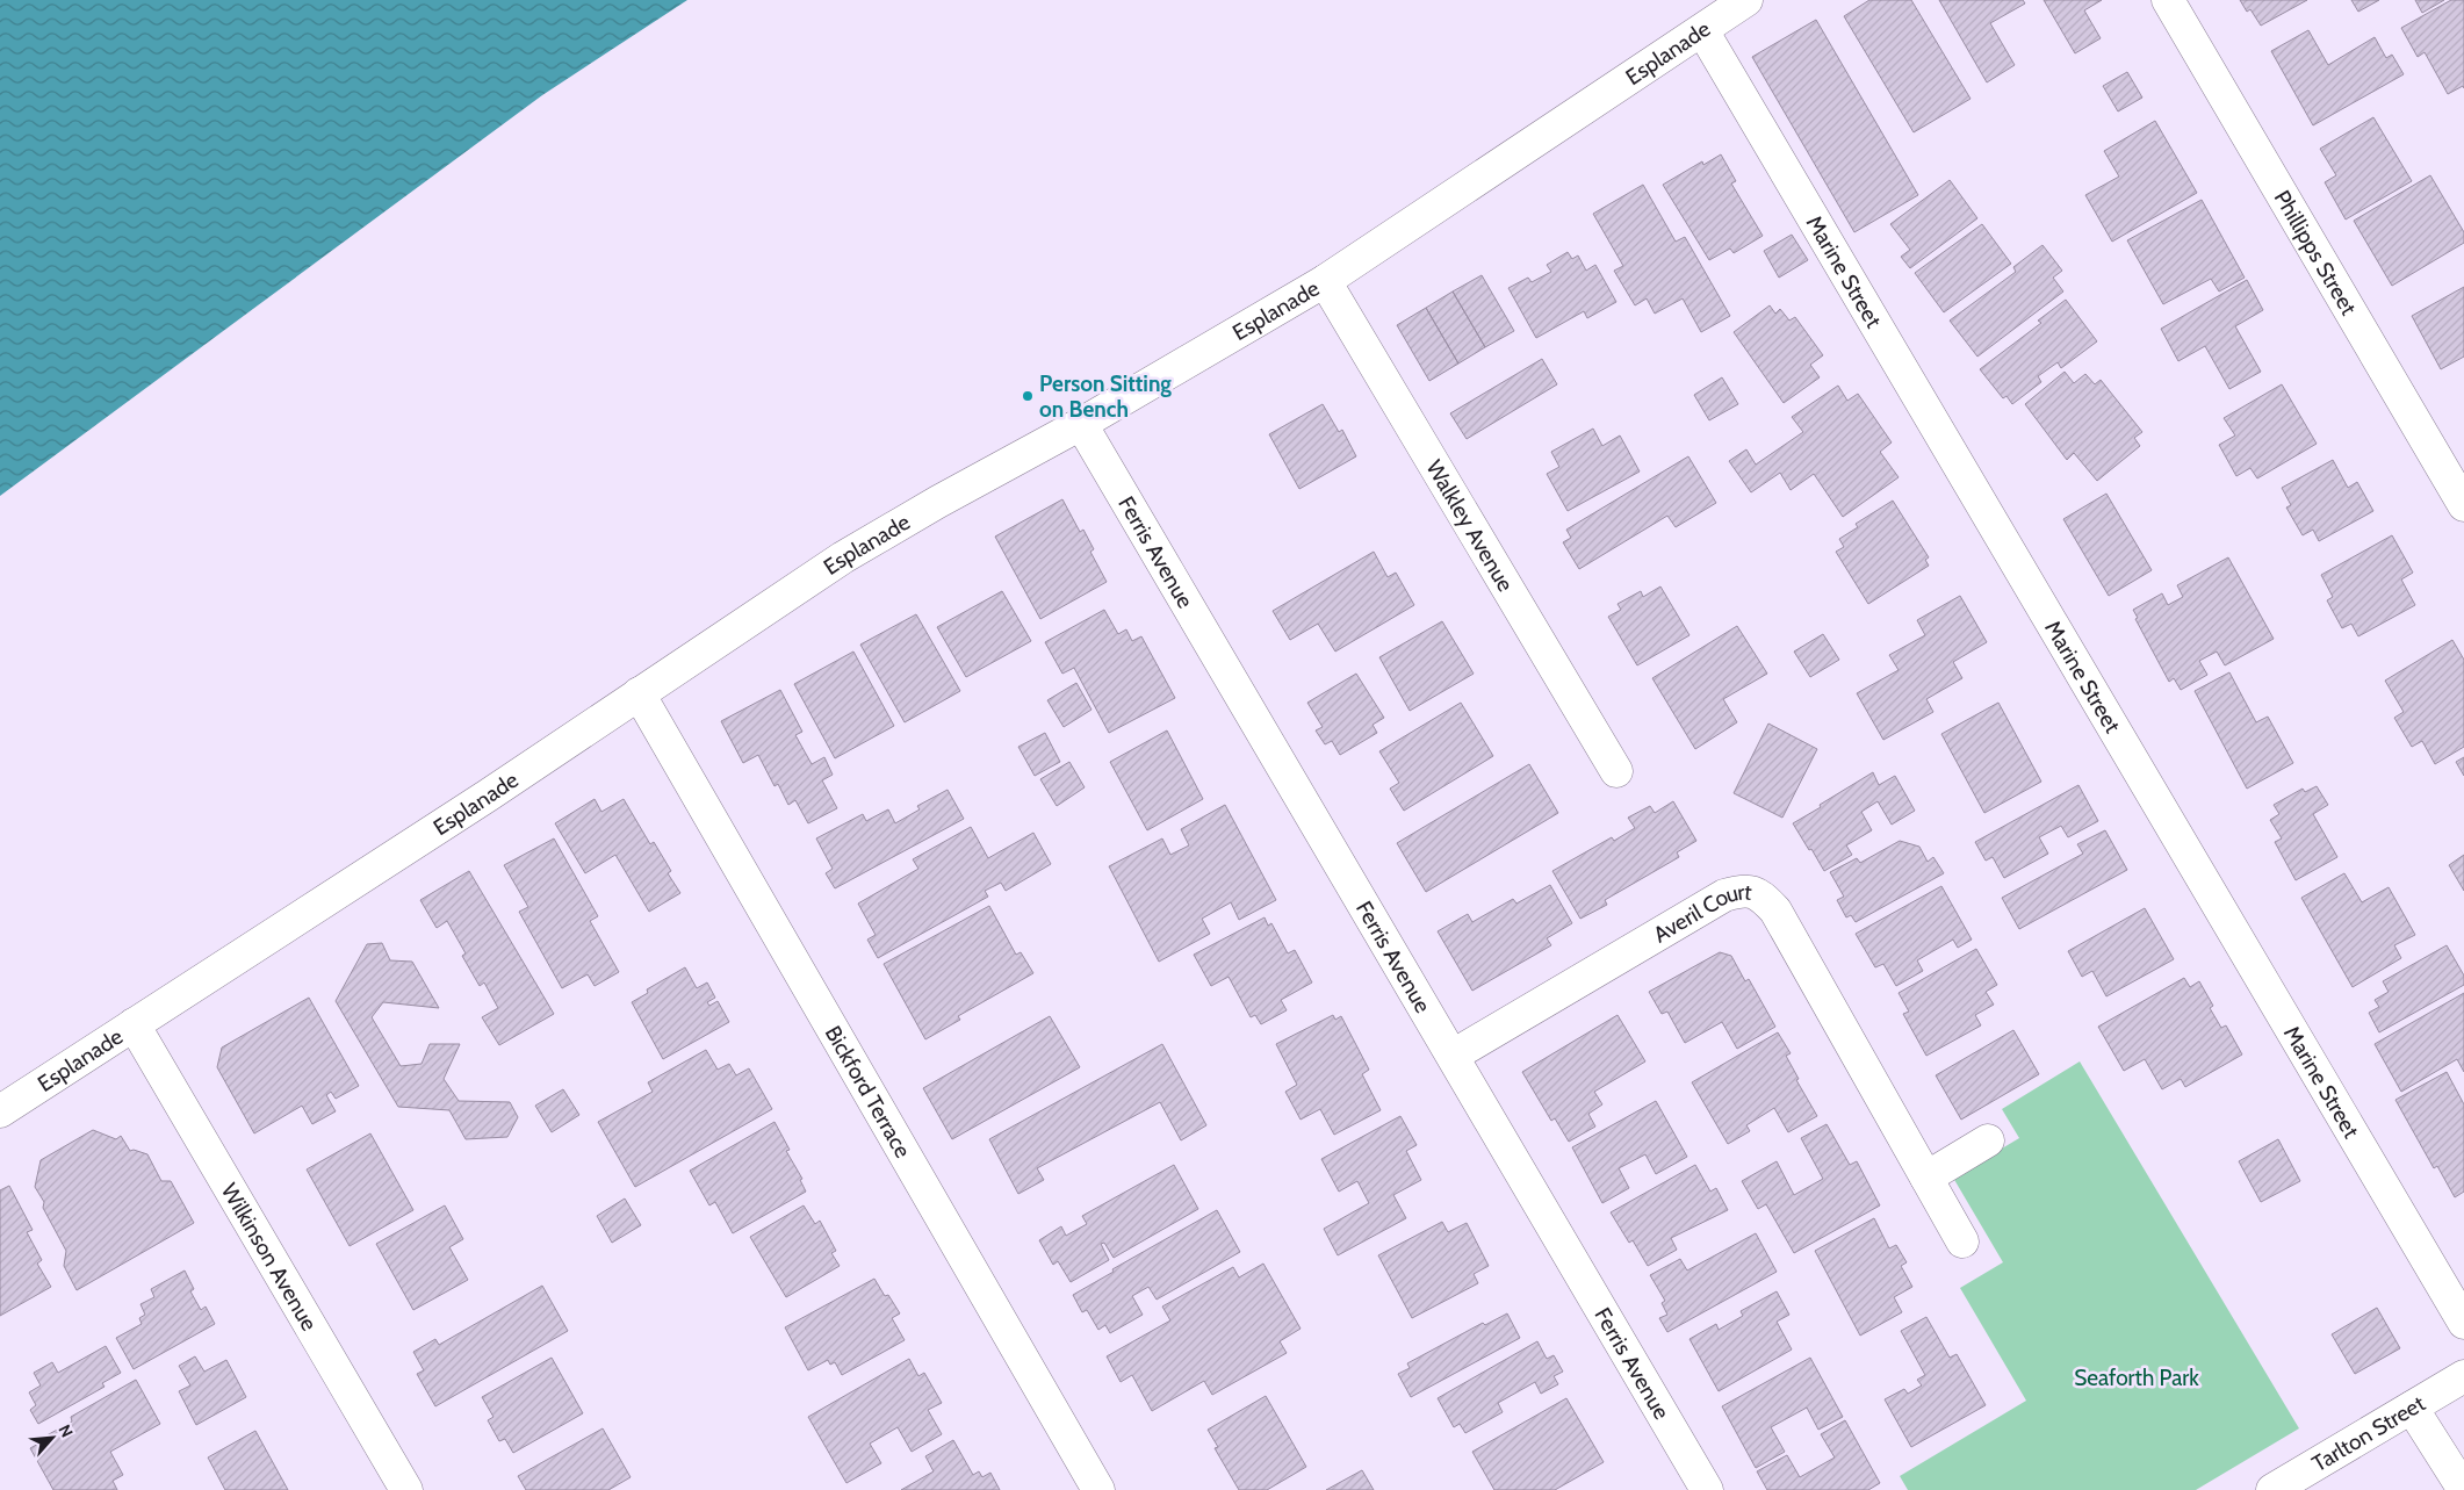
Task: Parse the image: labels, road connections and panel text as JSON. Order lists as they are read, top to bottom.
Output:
{
  "streets": {
    "street": [
      "Esplanade",
      "Phillipps Street",
      "Marine Street",
      "Walkley Avenue",
      "Ferris Avenue",
      "Averil Court",
      "Bickford Terrace",
      "Wilkinson Avenue",
      "Tarlton Street"
    ]
  },
  "crossings": [
    ["Esplanade", "Marine Street"],
    ["Esplanade", "Walkley Avenue"],
    ["Esplanade", "Ferris Avenue"],
    ["Esplanade", "Bickford Terrace"],
    ["Esplanade", "Wilkinson Avenue"],
    ["Ferris Avenue", "Averil Court"]
  ],
  "parks": ["Seaforth Park"],
  "places": ["Person Sitting on Bench"],
  "north": "top right"
}
